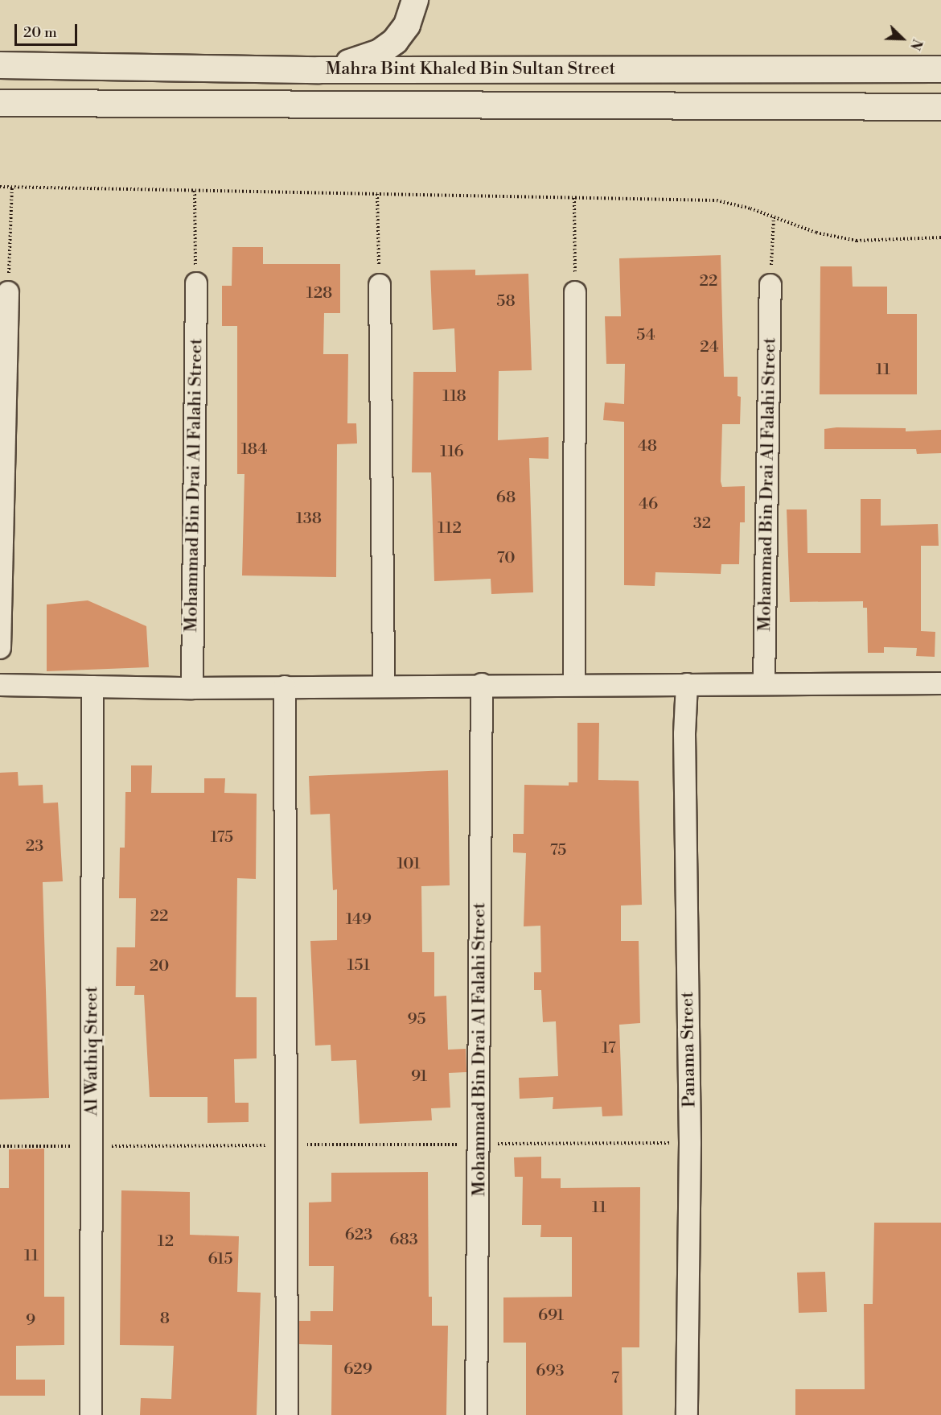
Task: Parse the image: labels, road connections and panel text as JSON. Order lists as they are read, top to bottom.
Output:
{
  "streets": {
    "street": [
      "Mahra Bint Khaled Bin Sultan Street",
      "Mohammad Bin Drai Al Falahi Street",
      "Panama Street",
      "Al Wathiq Street"
    ]
  },
  "house_numbers": [
    "22",
    "128",
    "58",
    "54",
    "24",
    "11",
    "118",
    "48",
    "184",
    "116",
    "68",
    "46",
    "138",
    "32",
    "112",
    "70",
    "175",
    "23",
    "75",
    "101",
    "22",
    "149",
    "151",
    "20",
    "95",
    "17",
    "91",
    "11",
    "623",
    "683",
    "12",
    "11",
    "615",
    "691",
    "8",
    "9",
    "629",
    "693",
    "7"
  ],
  "scale_bar": "20 m",
  "north": "bottom right"
}
